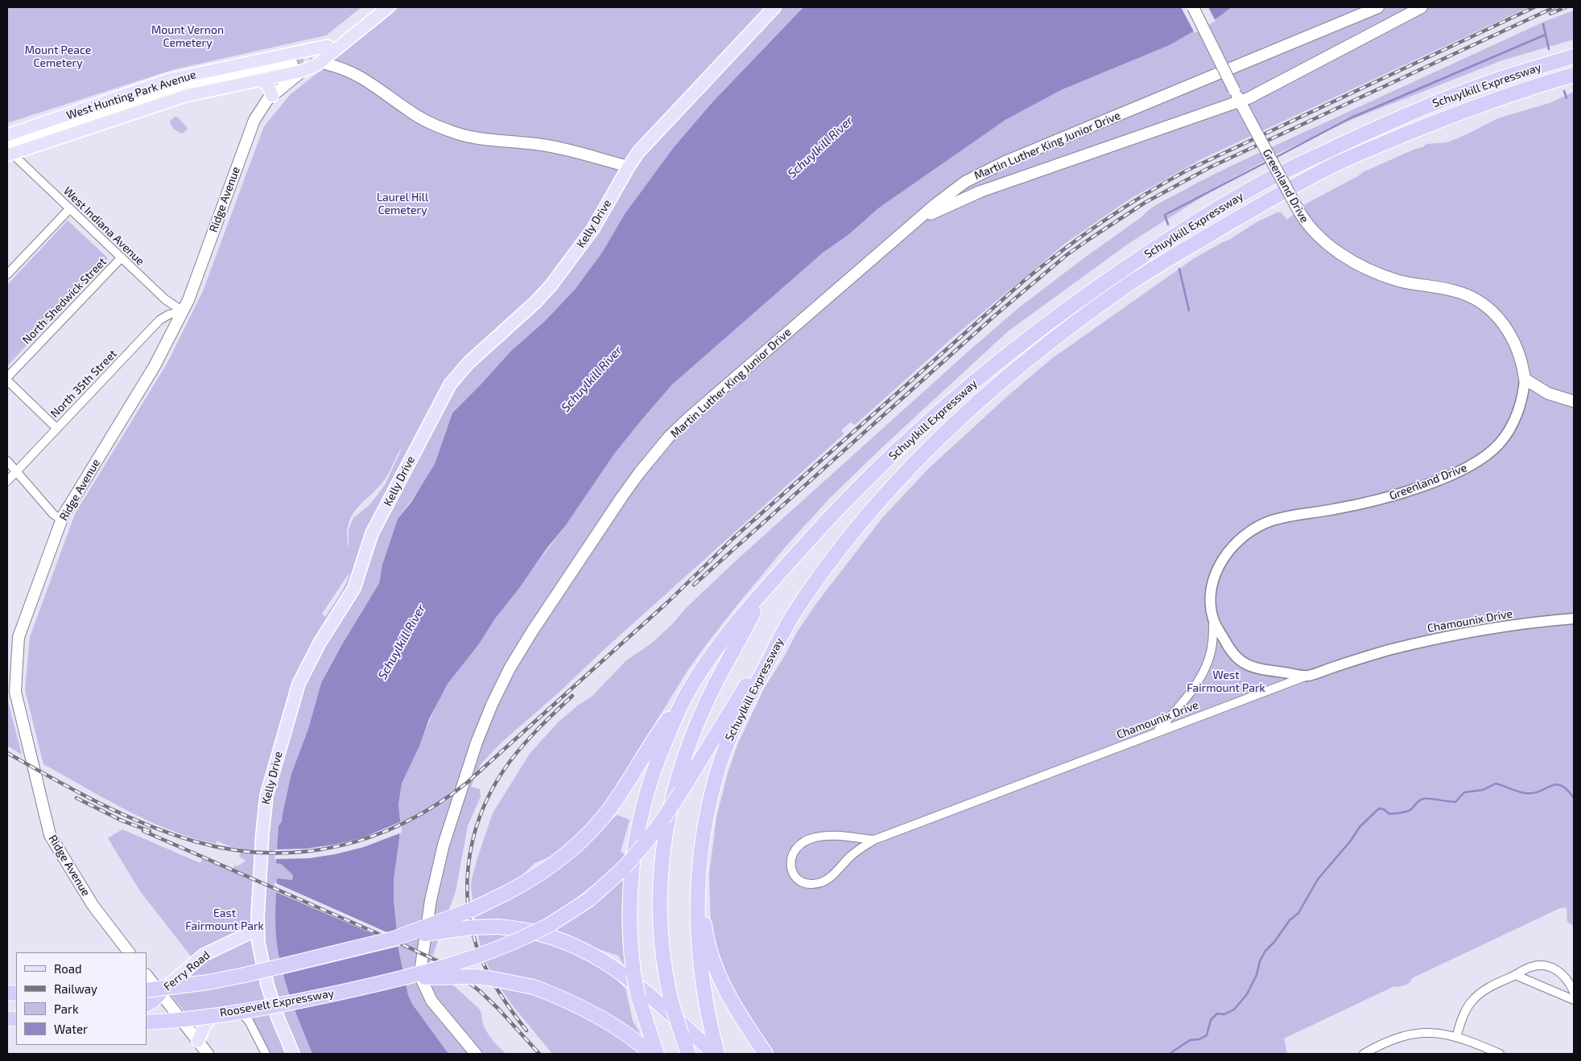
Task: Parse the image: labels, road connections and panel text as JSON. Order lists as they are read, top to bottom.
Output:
{
  "streets": {
    "highway": ["Schuylkill Expressway", "Roosevelt Expressway"],
    "main road": [
      "West Hunting Park Avenue",
      "Martin Luther King Junior Drive",
      "Greenland Drive",
      "Ridge Avenue",
      "Kelly Drive",
      "Ferry Road"
    ],
    "street": [
      "West Indiana Avenue",
      "North Shedwick Street",
      "North 35th Street",
      "Chamounix Drive"
    ]
  },
  "crossings": [
    ["West Hunting Park Avenue", "Ridge Avenue"],
    ["West Hunting Park Avenue", "West Indiana Avenue"],
    ["Greenland Drive", "Chamounix Drive"],
    ["Ridge Avenue", "West Indiana Avenue"],
    ["Ridge Avenue", "North 35th Street"],
    ["Kelly Drive", "Ferry Road"],
    ["West Indiana Avenue", "North Shedwick Street"],
    ["West Indiana Avenue", "North 35th Street"]
  ],
  "water": ["Schuylkill River"],
  "parks": [
    "Mount Vernon Cemetery",
    "Mount Peace Cemetery",
    "Laurel Hill Cemetery",
    "West Fairmount Park",
    "East Fairmount Park"
  ],
  "legend": [
    "Road",
    "Railway",
    "Park",
    "Water"
  ]
}
